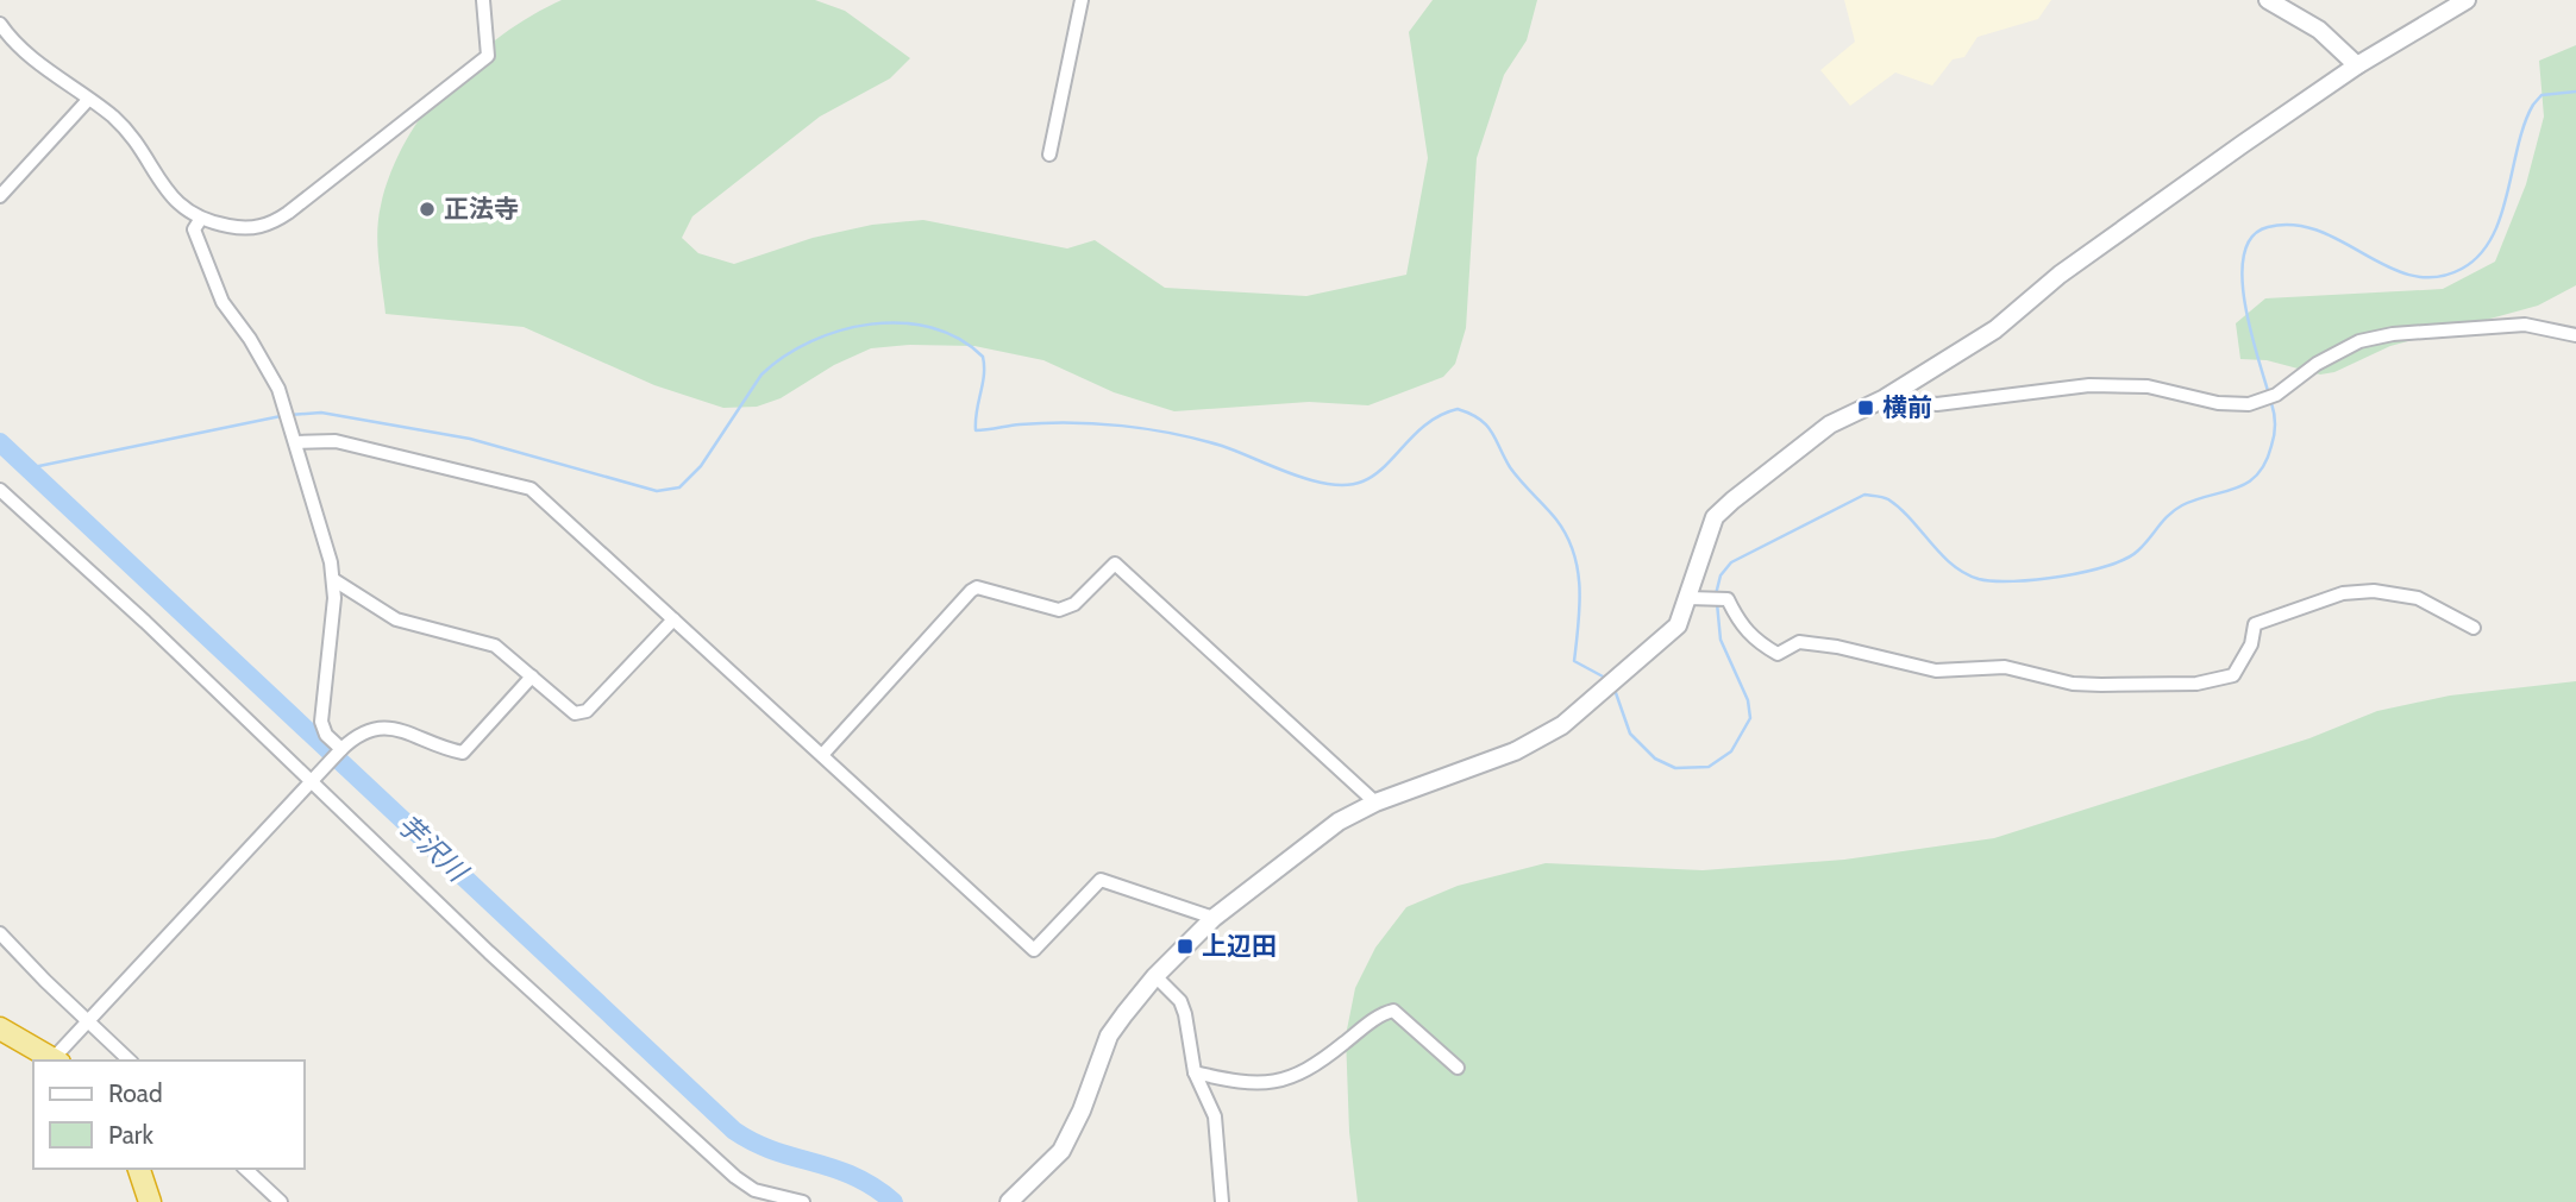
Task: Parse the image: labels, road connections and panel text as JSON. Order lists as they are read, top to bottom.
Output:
{
  "water": ["芋沢川"],
  "places": {
    "other": ["正法寺"],
    "transit": ["横前", "上辺田"]
  },
  "legend": ["Road", "Park"]
}
